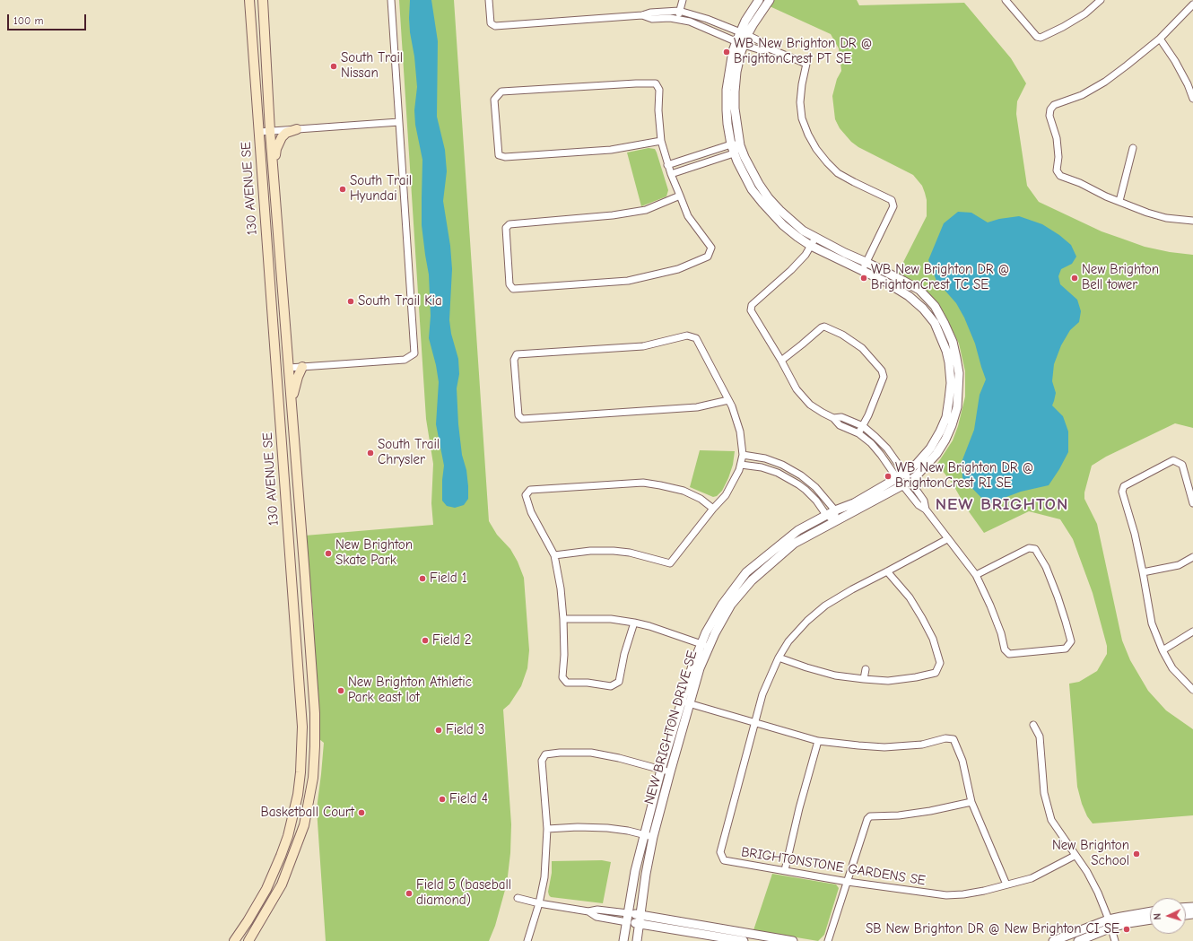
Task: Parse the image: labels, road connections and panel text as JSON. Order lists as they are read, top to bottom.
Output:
{
  "streets": {
    "main road": ["130 AVENUE SE"],
    "street": ["NEW BRIGHTON DRIVE SE", "BRIGHTONSTONE GARDENS SE"]
  },
  "districts": ["NEW BRIGHTON"],
  "places": [
    "WB New Brighton DR @ BrightonCrest PT SE",
    "South Trail Nissan",
    "South Trail Hyundai",
    "WB New Brighton DR @ BrightonCrest TC SE",
    "New Brighton Bell tower",
    "South Trail Kia",
    "South Trail Chrysler",
    "WB New Brighton DR @ BrightonCrest RI SE",
    "New Brighton Skate Park",
    "Field 1",
    "Field 2",
    "New Brighton Athletic Park east lot",
    "Field 3",
    "Field 4",
    "Basketball Court",
    "New Brighton School",
    "Field 5 (baseball diamond)",
    "SB New Brighton DR @ New Brighton CI SE"
  ],
  "scale_bar": "100 m",
  "north": "left"
}
